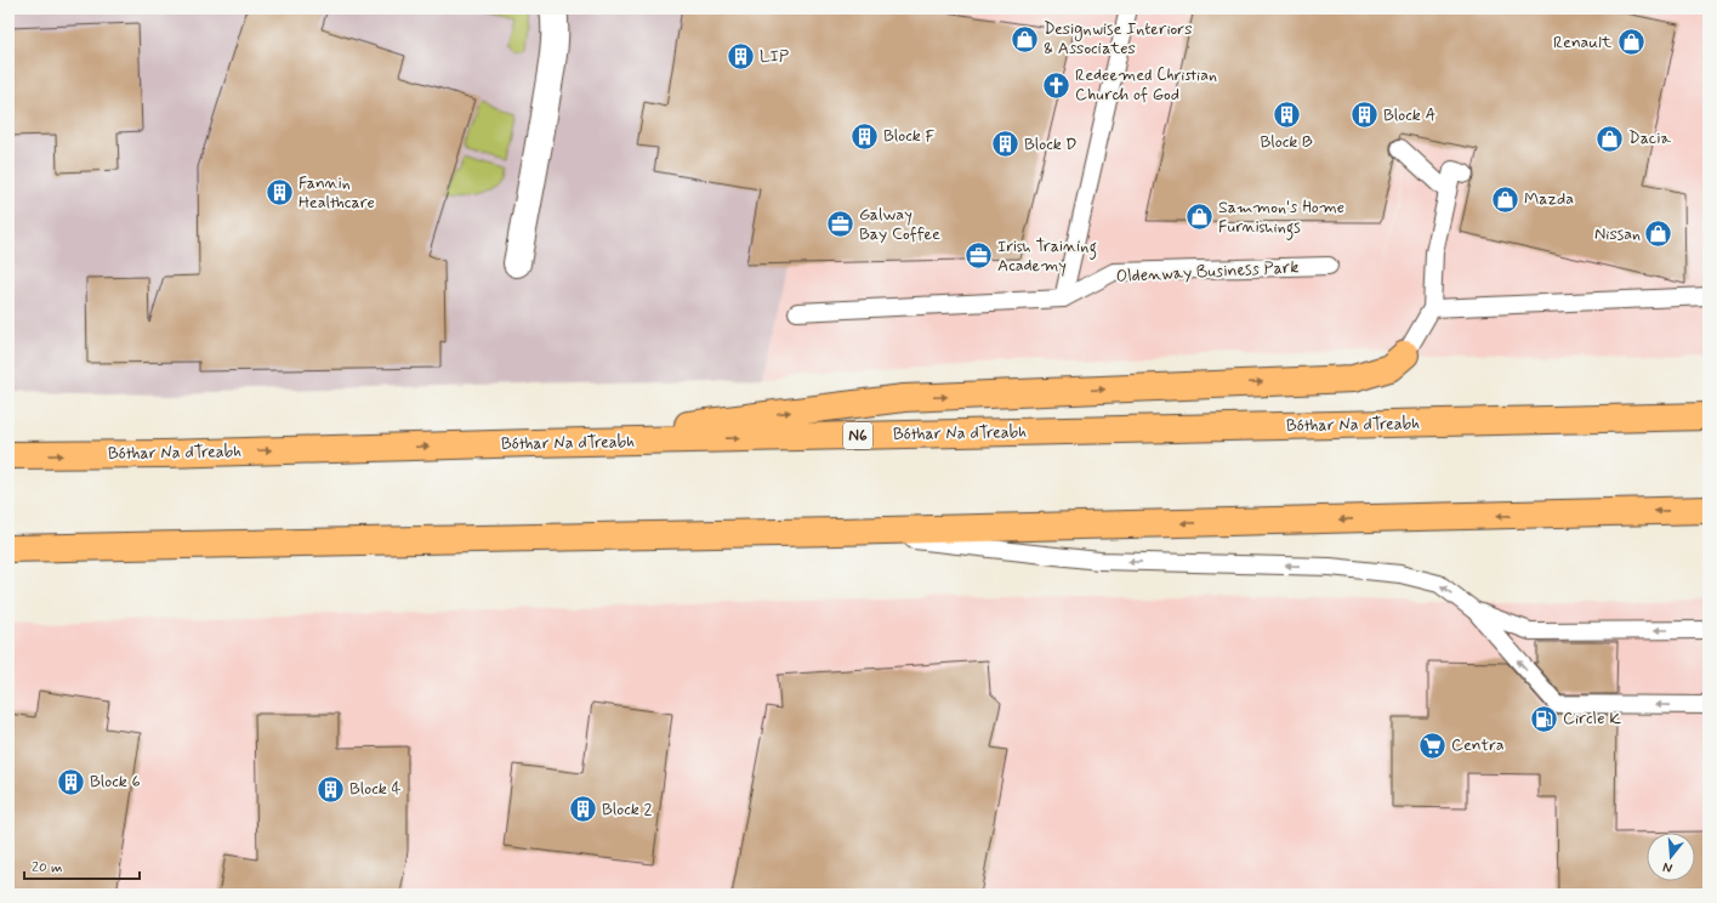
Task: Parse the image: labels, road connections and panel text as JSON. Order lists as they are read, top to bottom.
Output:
{
  "streets": {
    "highway": ["Bóthar Na dTreabh", "N6"],
    "lane": ["Oldenway Business Park"]
  },
  "crossings": [
    ["Bóthar Na dTreabh", "N6"]
  ],
  "places": {
    "shop": [
      "Designwise Interiors & Associates",
      "Renault",
      "Dacia",
      "Mazda",
      "Sammon's Home Furnishings",
      "Nissan"
    ],
    "building": [
      "LIP",
      "Block B",
      "Block A",
      "Block F",
      "Block D",
      "Fannin Healthcare",
      "Block 6",
      "Block 4",
      "Block 2"
    ],
    "church": ["Redeemed Christian Church of God"],
    "office": ["Galway Bay Coffee", "Irish Training Academy"],
    "fuel station": ["Circle K"],
    "supermarket": ["Centra"]
  },
  "scale_bar": "20 m",
  "north": "bottom"
}
